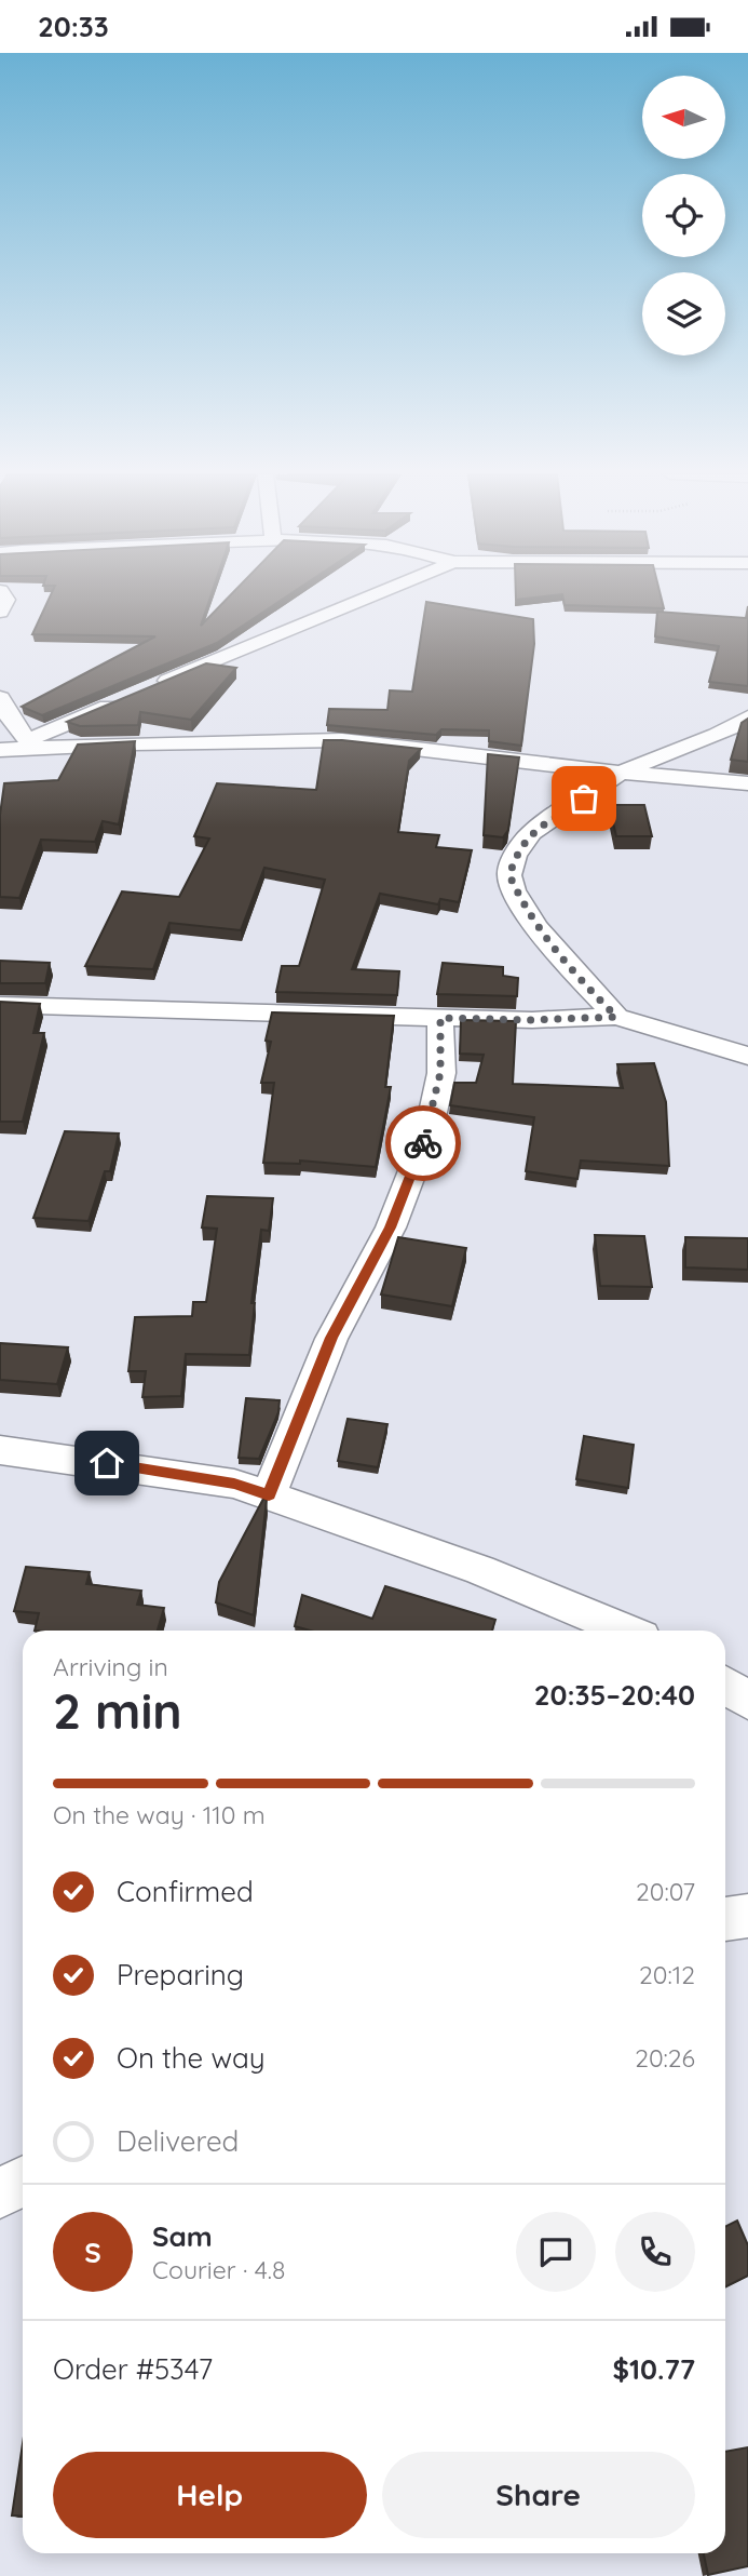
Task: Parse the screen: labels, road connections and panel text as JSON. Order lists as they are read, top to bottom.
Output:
{
  "north": "left",
  "page": {
    "status": "20:33",
    "heading": ["2 min", "Arriving in", "20:35–20:40"],
    "panel": [
      "Sam",
      "Courier · 4.8",
      "Order #5347",
      "$10.77"
    ],
    "bar": "On the way · 110 m",
    "list": [
      ["Confirmed", "20:07"],
      ["Preparing", "20:12"],
      ["On the way", "20:26"],
      "Delivered"
    ],
    "round": "S",
    "buttons": ["Help", "Share"]
  }
}
